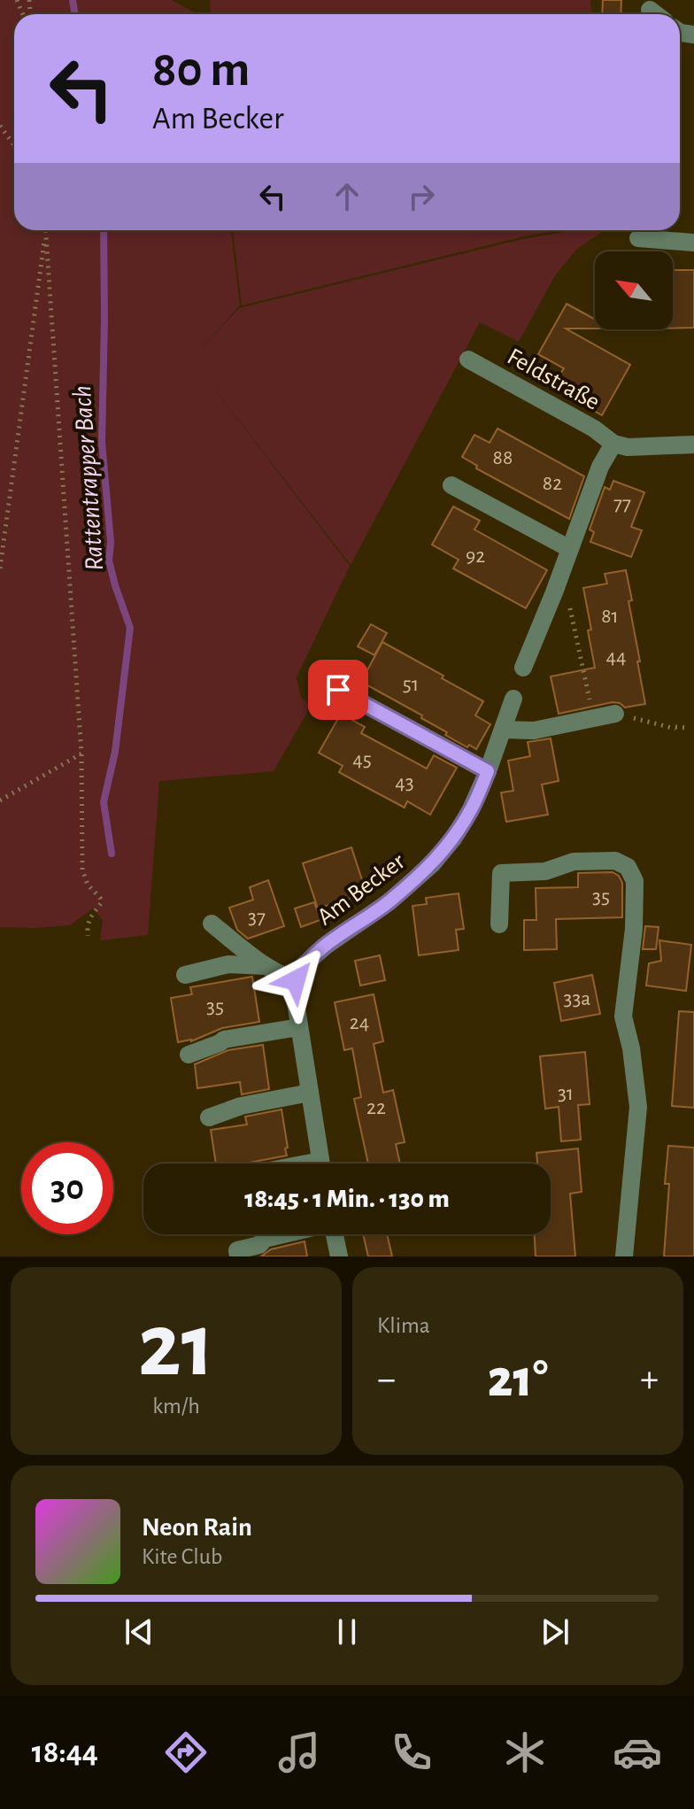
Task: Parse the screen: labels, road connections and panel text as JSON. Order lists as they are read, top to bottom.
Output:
{
  "streets": {
    "street": ["Feldstraße", "Am Becker"]
  },
  "water": ["Rattentrapper Bach"],
  "house_numbers": [
    "88",
    "82",
    "77",
    "92",
    "81",
    "44",
    "51",
    "45",
    "43",
    "35",
    "37",
    "33a",
    "35",
    "24",
    "31",
    "22"
  ],
  "north": "top left",
  "page": {
    "turn": ["80 m", "Am Becker"],
    "limit": "30",
    "trip": "18:45 · 1 Min. · 130 m",
    "tile": [
      ["21", "km/h"],
      "Klima"
    ],
    "heat": ["−", "21°", "+"],
    "song": ["Neon Rain", "Kite Club"],
    "tabs": "18:44"
  }
}
